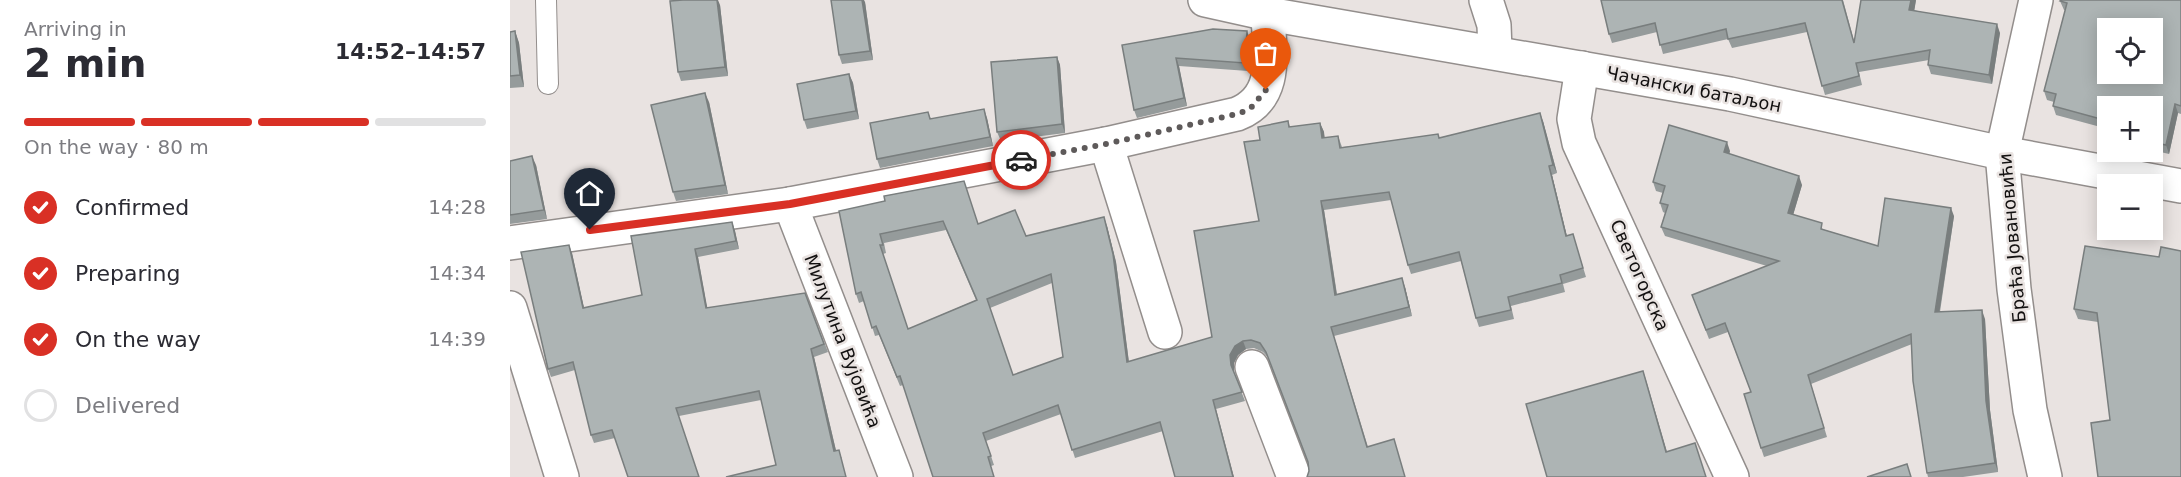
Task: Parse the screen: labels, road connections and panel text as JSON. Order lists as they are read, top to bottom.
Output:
{
  "streets": {
    "street": [
      "Чачански батаљон",
      "Браћа Јовановићи",
      "Светогорска",
      "Милутина Вујовића"
    ]
  },
  "crossings": [
    ["Чачански батаљон", "Браћа Јовановићи"],
    ["Чачански батаљон", "Светогорска"]
  ],
  "page": {
    "heading": ["2 min", "Arriving in", "14:52–14:57"],
    "map_buttons": ["+", "−"],
    "bar": "On the way · 80 m",
    "list": [
      ["Confirmed", "14:28"],
      ["Preparing", "14:34"],
      ["On the way", "14:39"],
      "Delivered"
    ]
  }
}
